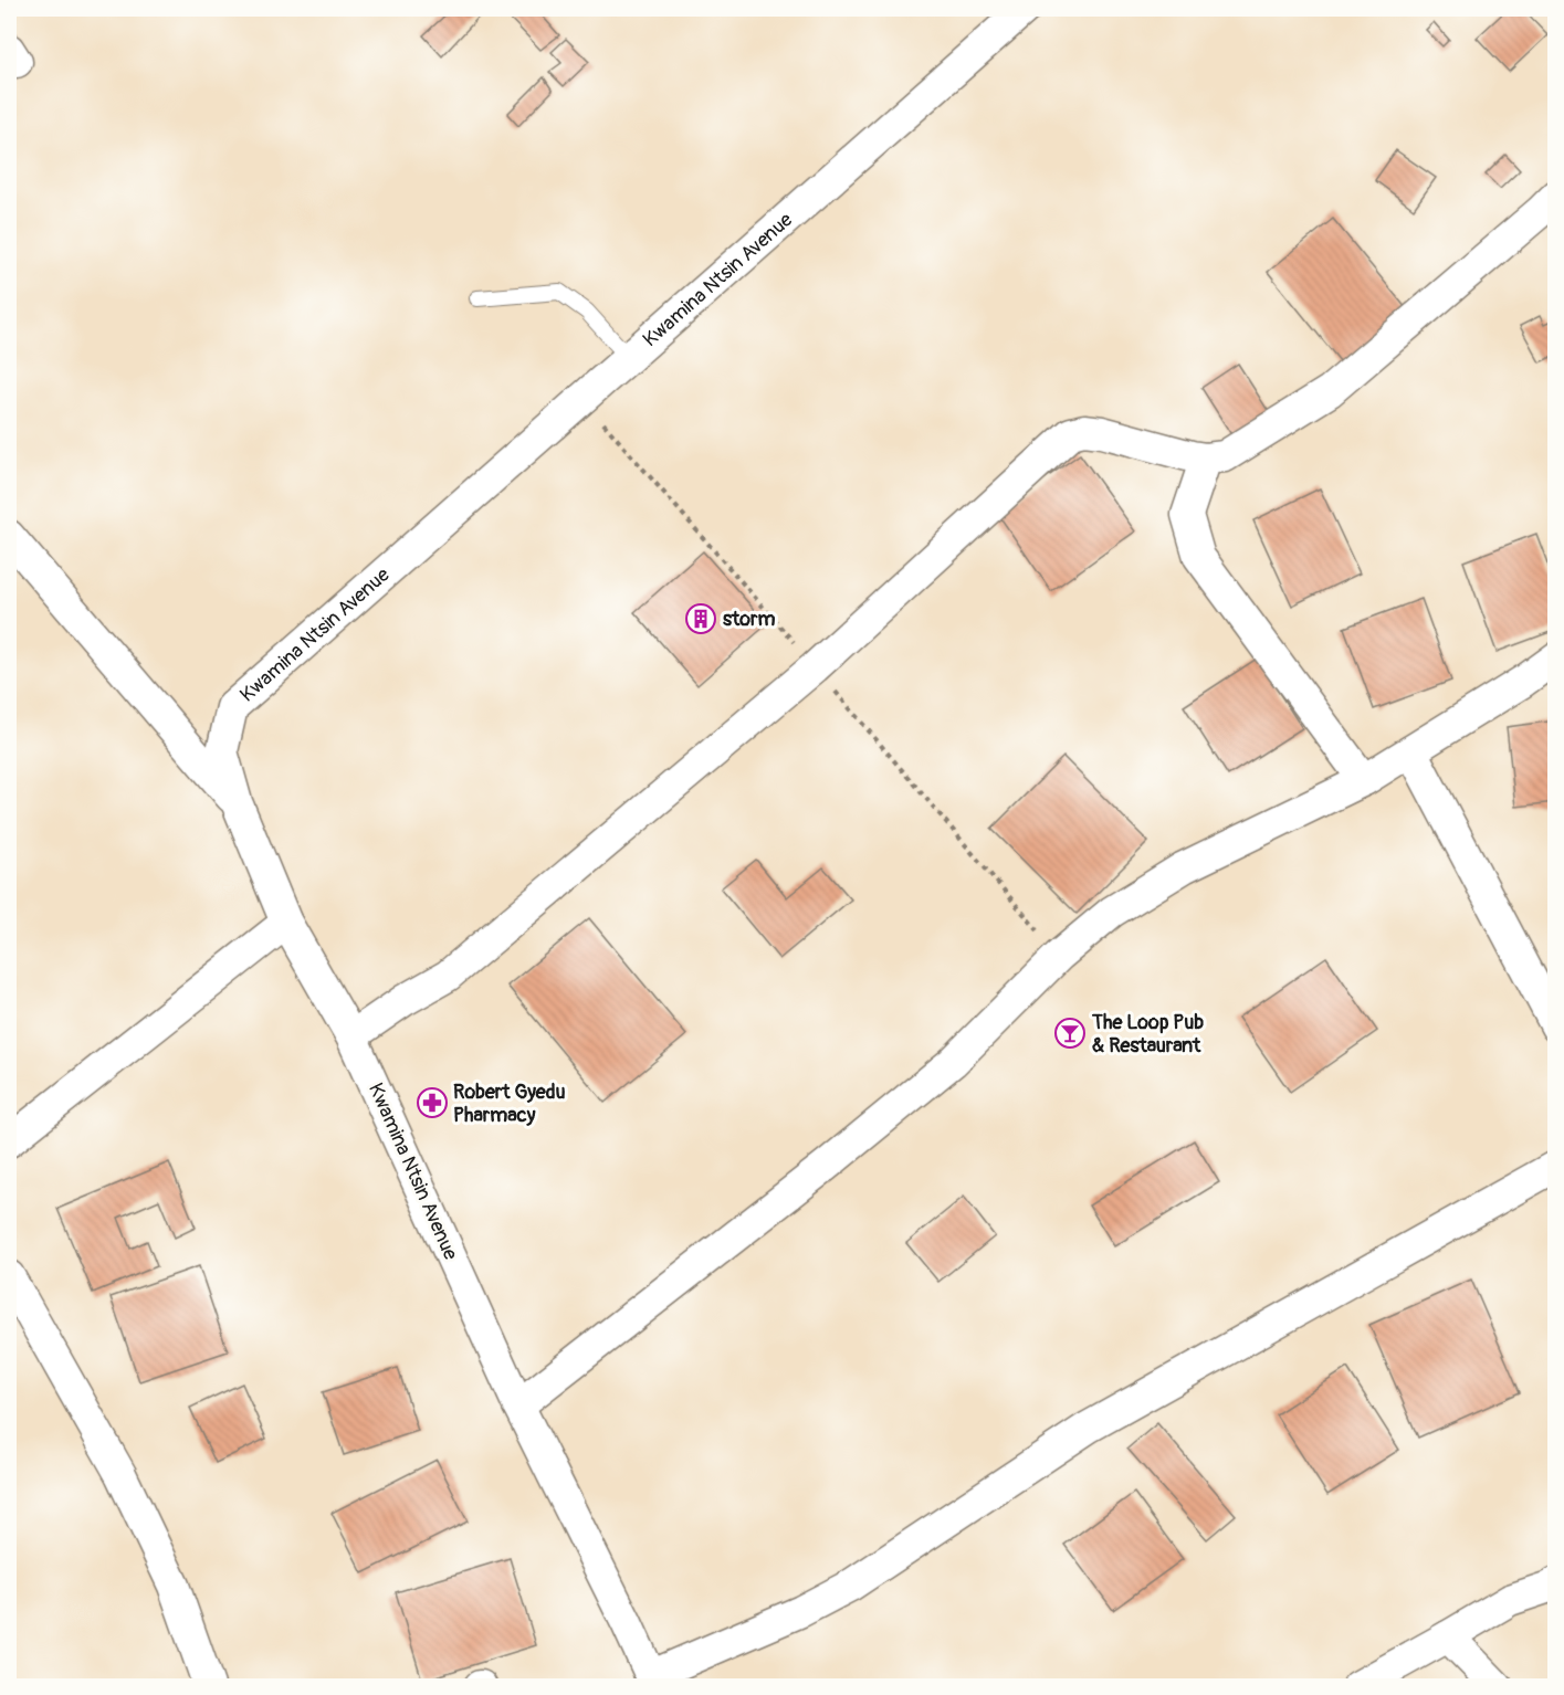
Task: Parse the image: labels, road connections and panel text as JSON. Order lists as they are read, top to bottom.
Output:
{
  "streets": {
    "street": ["Kwamina Ntsin Avenue"]
  },
  "places": {
    "building": ["storm"],
    "bar": ["The Loop Pub & Restaurant"],
    "pharmacy": ["Robert Gyedu Pharmacy"]
  }
}
